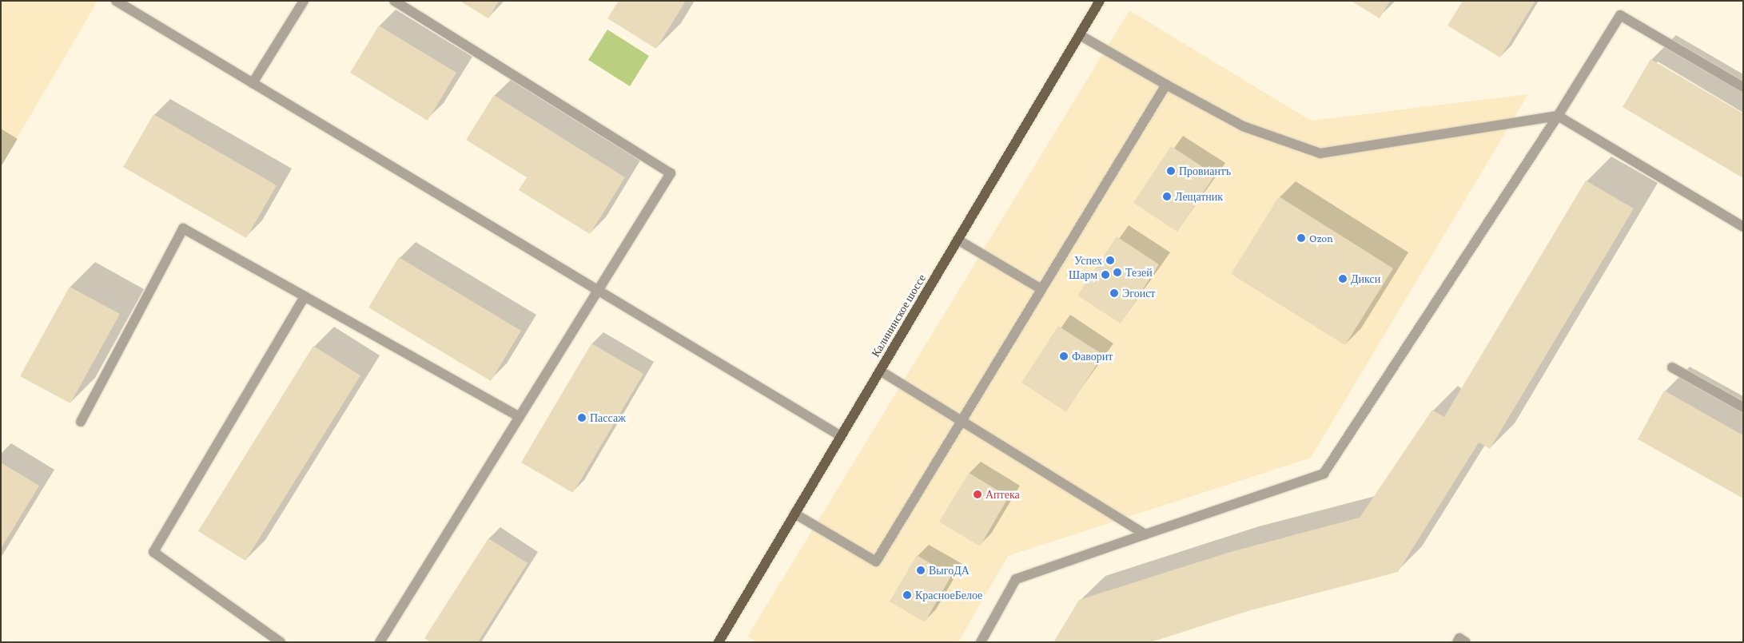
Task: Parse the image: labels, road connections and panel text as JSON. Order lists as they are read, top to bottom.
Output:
{
  "streets": {
    "main road": ["Калининское шоссе"]
  },
  "places": [
    "Провиантъ",
    "Лещатник",
    "Ozon",
    "Успех",
    "Тезей",
    "Шарм",
    "Дикси",
    "Эгоист",
    "Фаворит",
    "Пассаж",
    "Аптека",
    "ВыгоДА",
    "КрасноеБелое"
  ]
}
